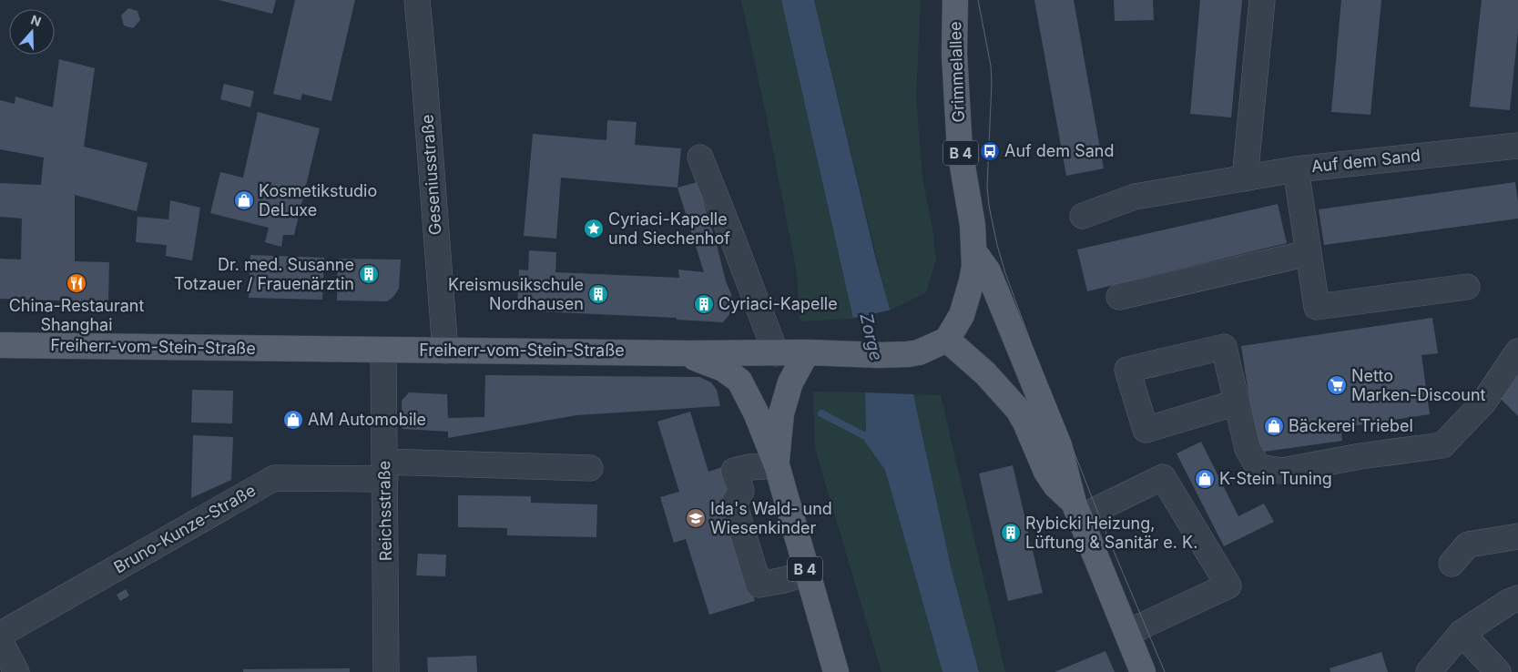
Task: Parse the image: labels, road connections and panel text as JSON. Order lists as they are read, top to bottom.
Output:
{
  "streets": {
    "main road": ["Grimmelallee", "B 4", "Freiherr-vom-Stein-Straße"],
    "street": [
      "Auf dem Sand",
      "Geseniusstraße",
      "Reichsstraße",
      "Bruno-Kunze-Straße"
    ]
  },
  "crossings": [
    ["Grimmelallee", "B 4"],
    ["B 4", "Freiherr-vom-Stein-Straße"],
    ["Geseniusstraße", "Freiherr-vom-Stein-Straße"],
    ["Freiherr-vom-Stein-Straße", "Reichsstraße"],
    ["Reichsstraße", "Bruno-Kunze-Straße"]
  ],
  "water": ["Zorge"],
  "places": {
    "bus stop": ["Auf dem Sand"],
    "shop": [
      "Kosmetikstudio DeLuxe",
      "AM Automobile",
      "Bäckerei Triebel",
      "K-Stein Tuning"
    ],
    "place": ["Cyriaci-Kapelle und Siechenhof"],
    "building": [
      "Dr. med. Susanne Totzauer / Frauenärztin",
      "Kreismusikschule Nordhausen",
      "Cyriaci-Kapelle",
      "Rybicki Heizung, Lüftung & Sanitär e. K."
    ],
    "restaurant": ["China-Restaurant Shanghai"],
    "supermarket": ["Netto Marken-Discount"],
    "school or university": ["Ida's Wald- und Wiesenkinder"]
  },
  "north": "top"
}
